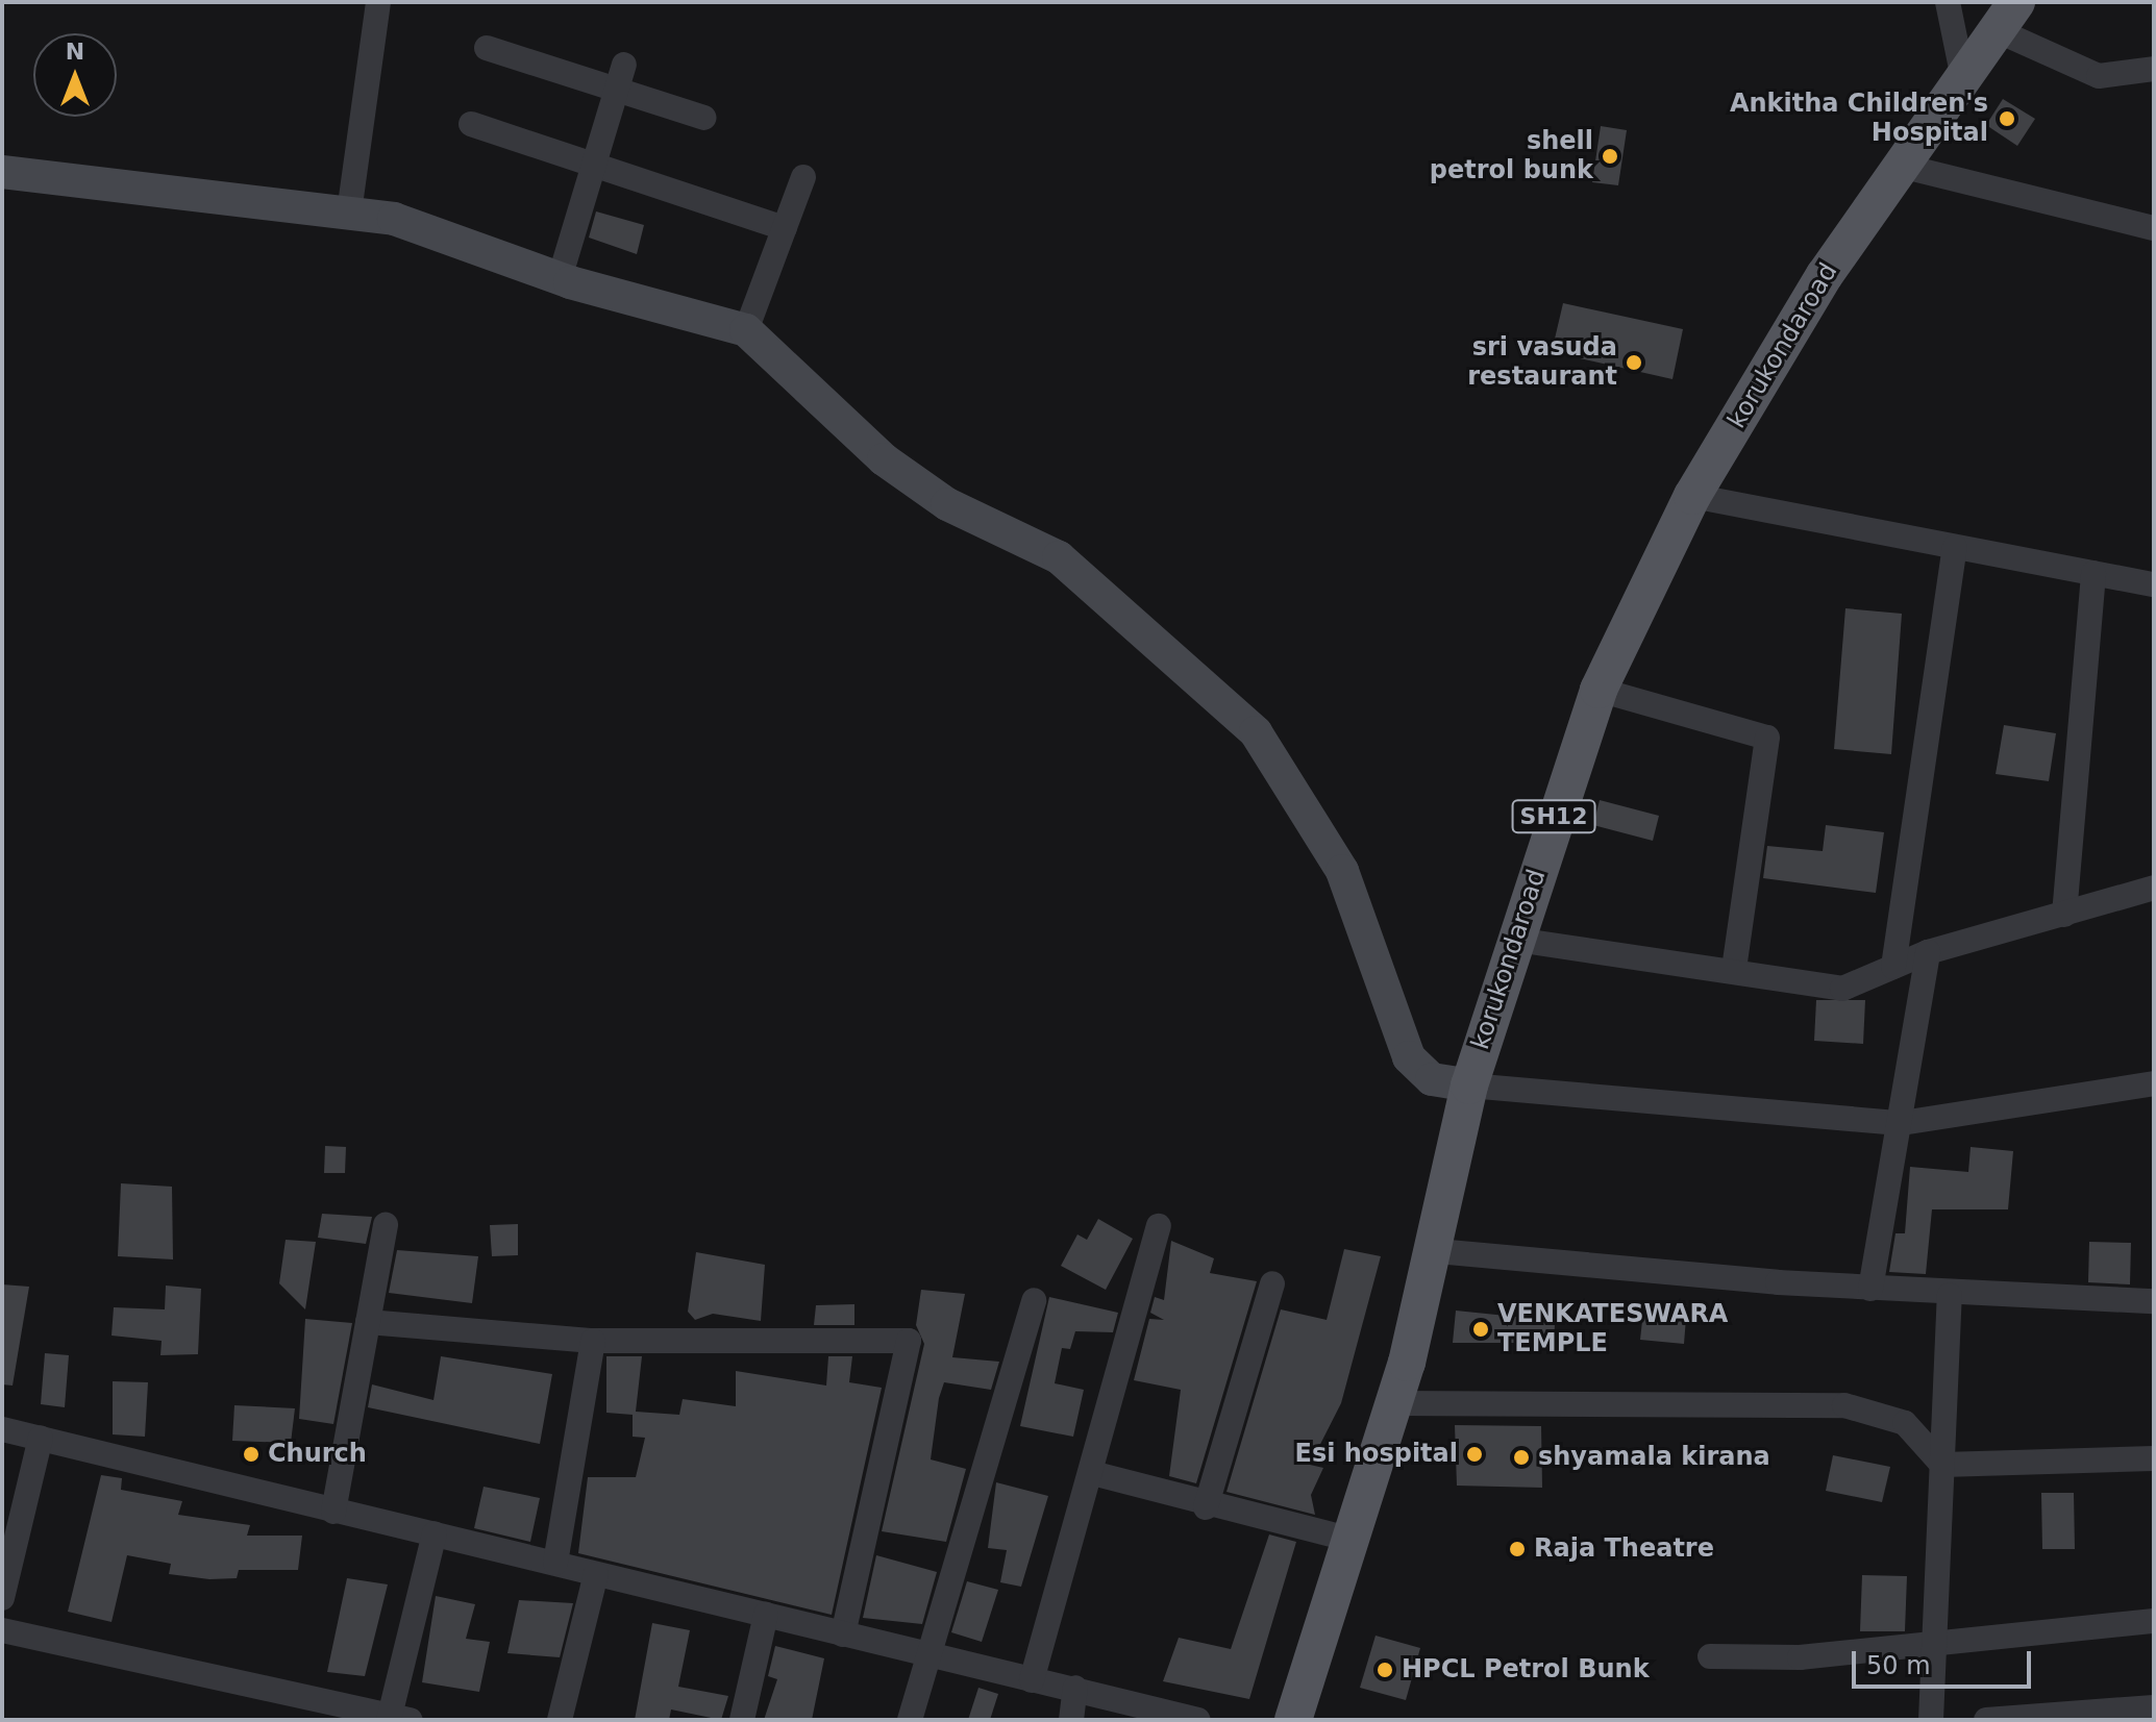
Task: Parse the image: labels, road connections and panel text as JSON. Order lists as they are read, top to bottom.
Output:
{
  "streets": {
    "main road": ["korukondaroad", "SH12"]
  },
  "places": [
    "Ankitha Children's Hospital",
    "shell petrol bunk",
    "sri vasuda restaurant",
    "VENKATESWARA TEMPLE",
    "Church",
    "Esi hospital",
    "shyamala kirana",
    "Raja Theatre",
    "HPCL Petrol Bunk"
  ],
  "scale_bar": "50 m",
  "north": "top"
}
